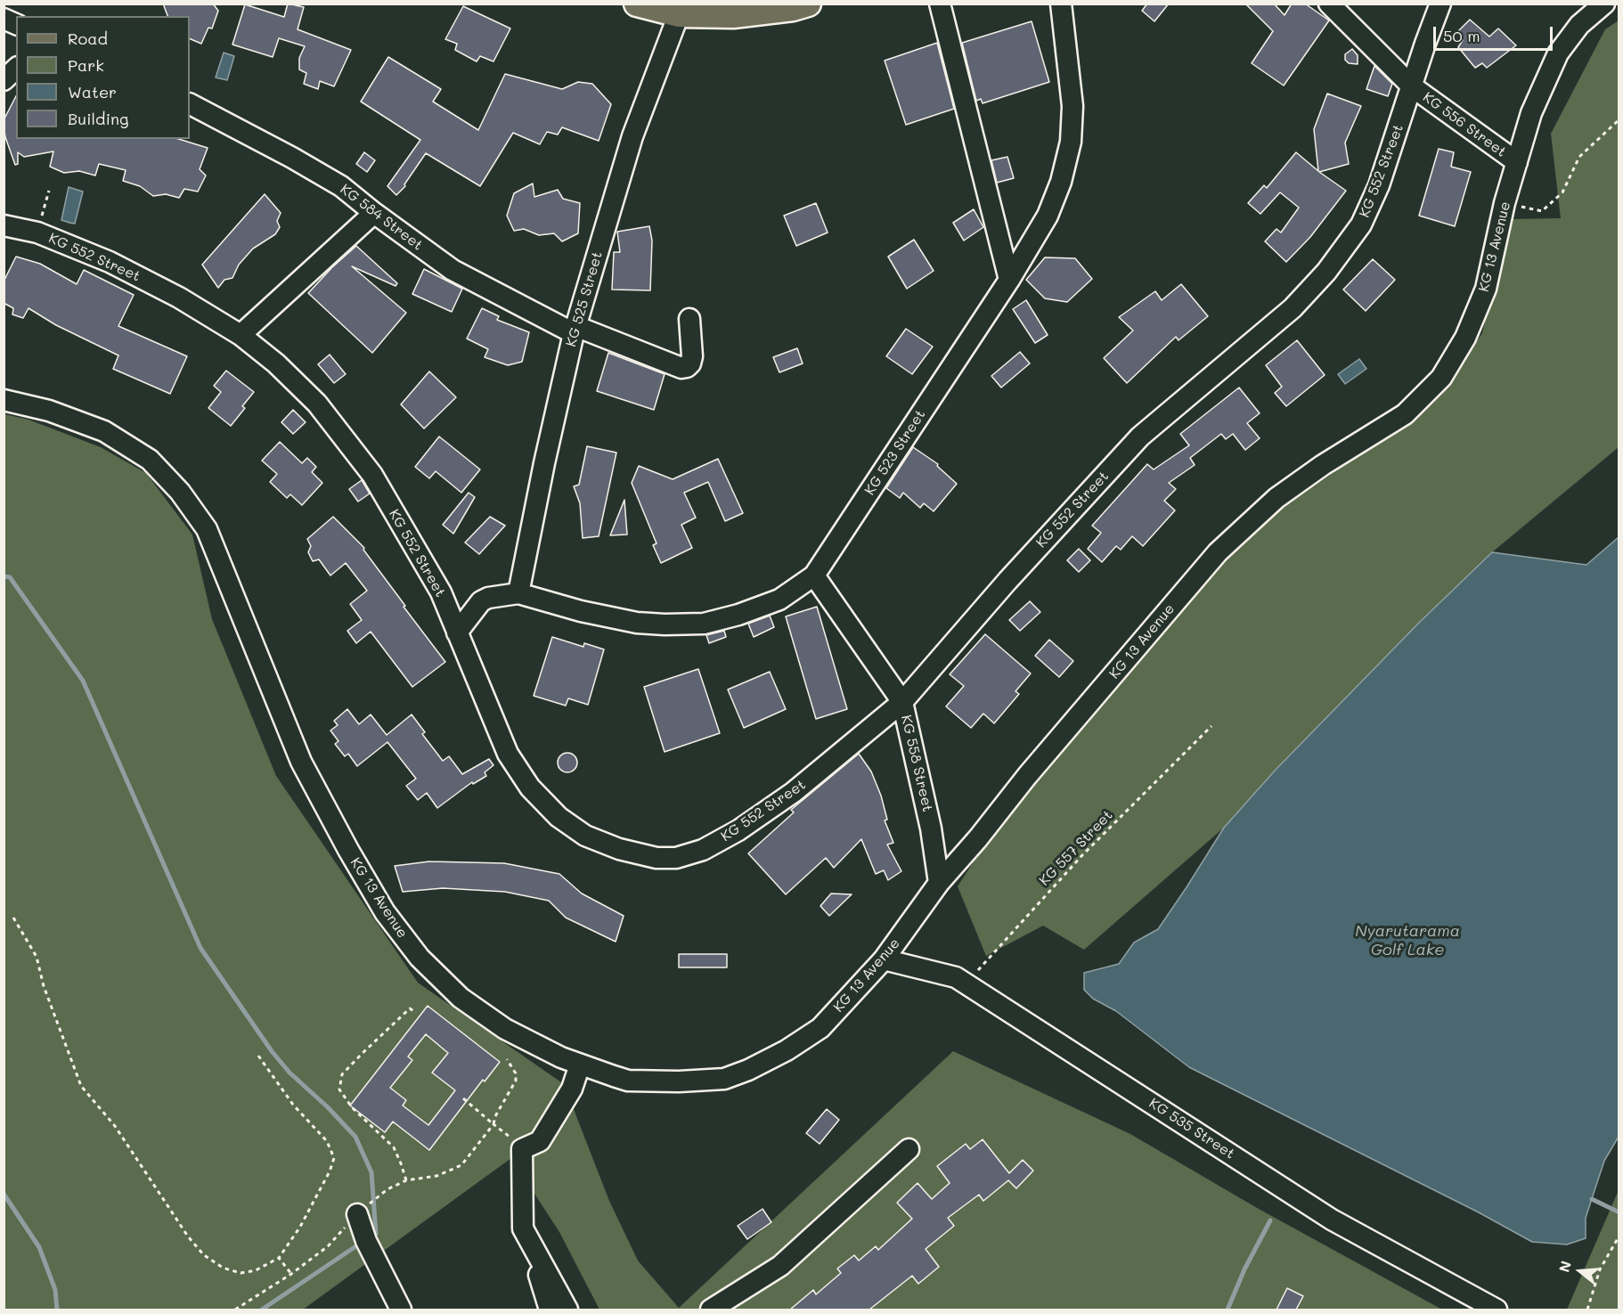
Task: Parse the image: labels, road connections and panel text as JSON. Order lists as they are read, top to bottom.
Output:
{
  "streets": {
    "street": [
      "KG 556 Street",
      "KG 552 Street",
      "KG 584 Street",
      "KG 13 Avenue",
      "KG 525 Street",
      "KG 523 Street",
      "KG 558 Street",
      "KG 535 Street"
    ],
    "path": ["KG 557 Street"]
  },
  "crossings": [
    ["KG 556 Street", "KG 552 Street"],
    ["KG 556 Street", "KG 13 Avenue"],
    ["KG 552 Street", "KG 523 Street"],
    ["KG 552 Street", "KG 558 Street"],
    ["KG 584 Street", "KG 525 Street"],
    ["KG 13 Avenue", "KG 558 Street"],
    ["KG 13 Avenue", "KG 535 Street"],
    ["KG 525 Street", "KG 523 Street"],
    ["KG 523 Street", "KG 558 Street"],
    ["KG 557 Street", "KG 535 Street"]
  ],
  "water": ["Nyarutarama Golf Lake"],
  "legend": [
    "Road",
    "Park",
    "Water",
    "Building"
  ],
  "scale_bar": "50 m",
  "north": "left"
}
